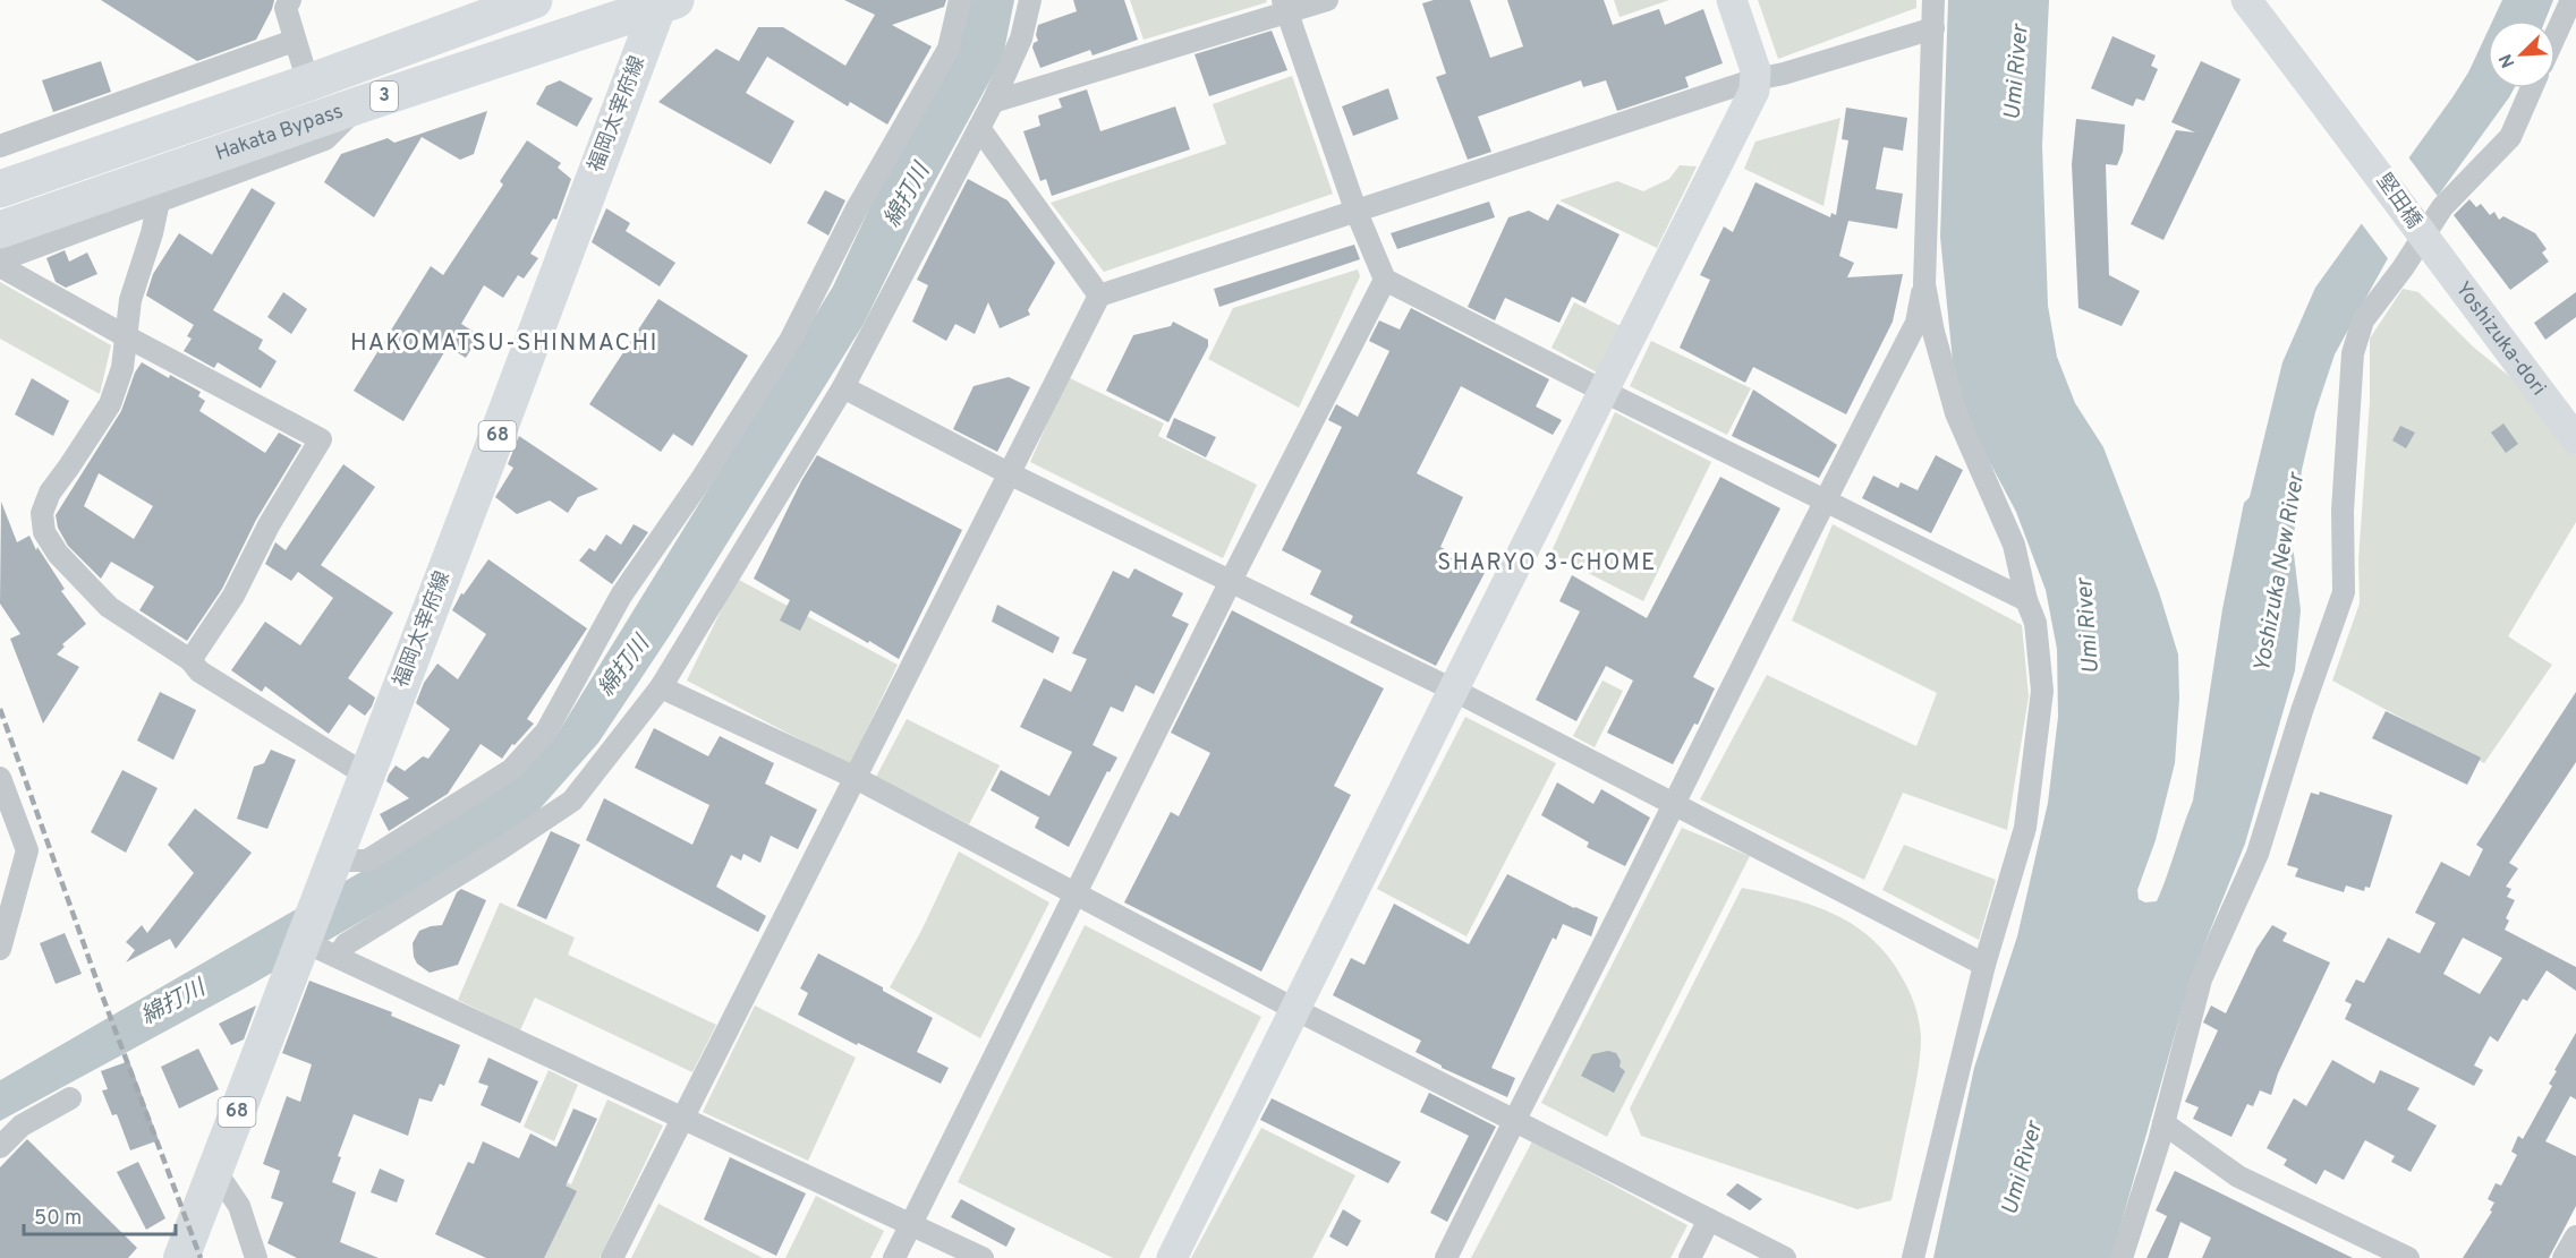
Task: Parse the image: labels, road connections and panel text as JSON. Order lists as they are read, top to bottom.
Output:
{
  "streets": {
    "highway": ["3", "Hakata Bypass"],
    "main road": ["福岡太宰府線", "68"],
    "street": ["堅田橋", "Yoshizuka-dori"]
  },
  "crossings": [
    ["福岡太宰府線", "Hakata Bypass"],
    ["堅田橋", "Yoshizuka-dori"]
  ],
  "districts": ["HAKOMATSU-SHINMACHI", "SHARYO 3-CHOME"],
  "water": ["Umi River", "綿打川", "Yoshizuka New River"],
  "scale_bar": "50 m",
  "north": "bottom left"
}
